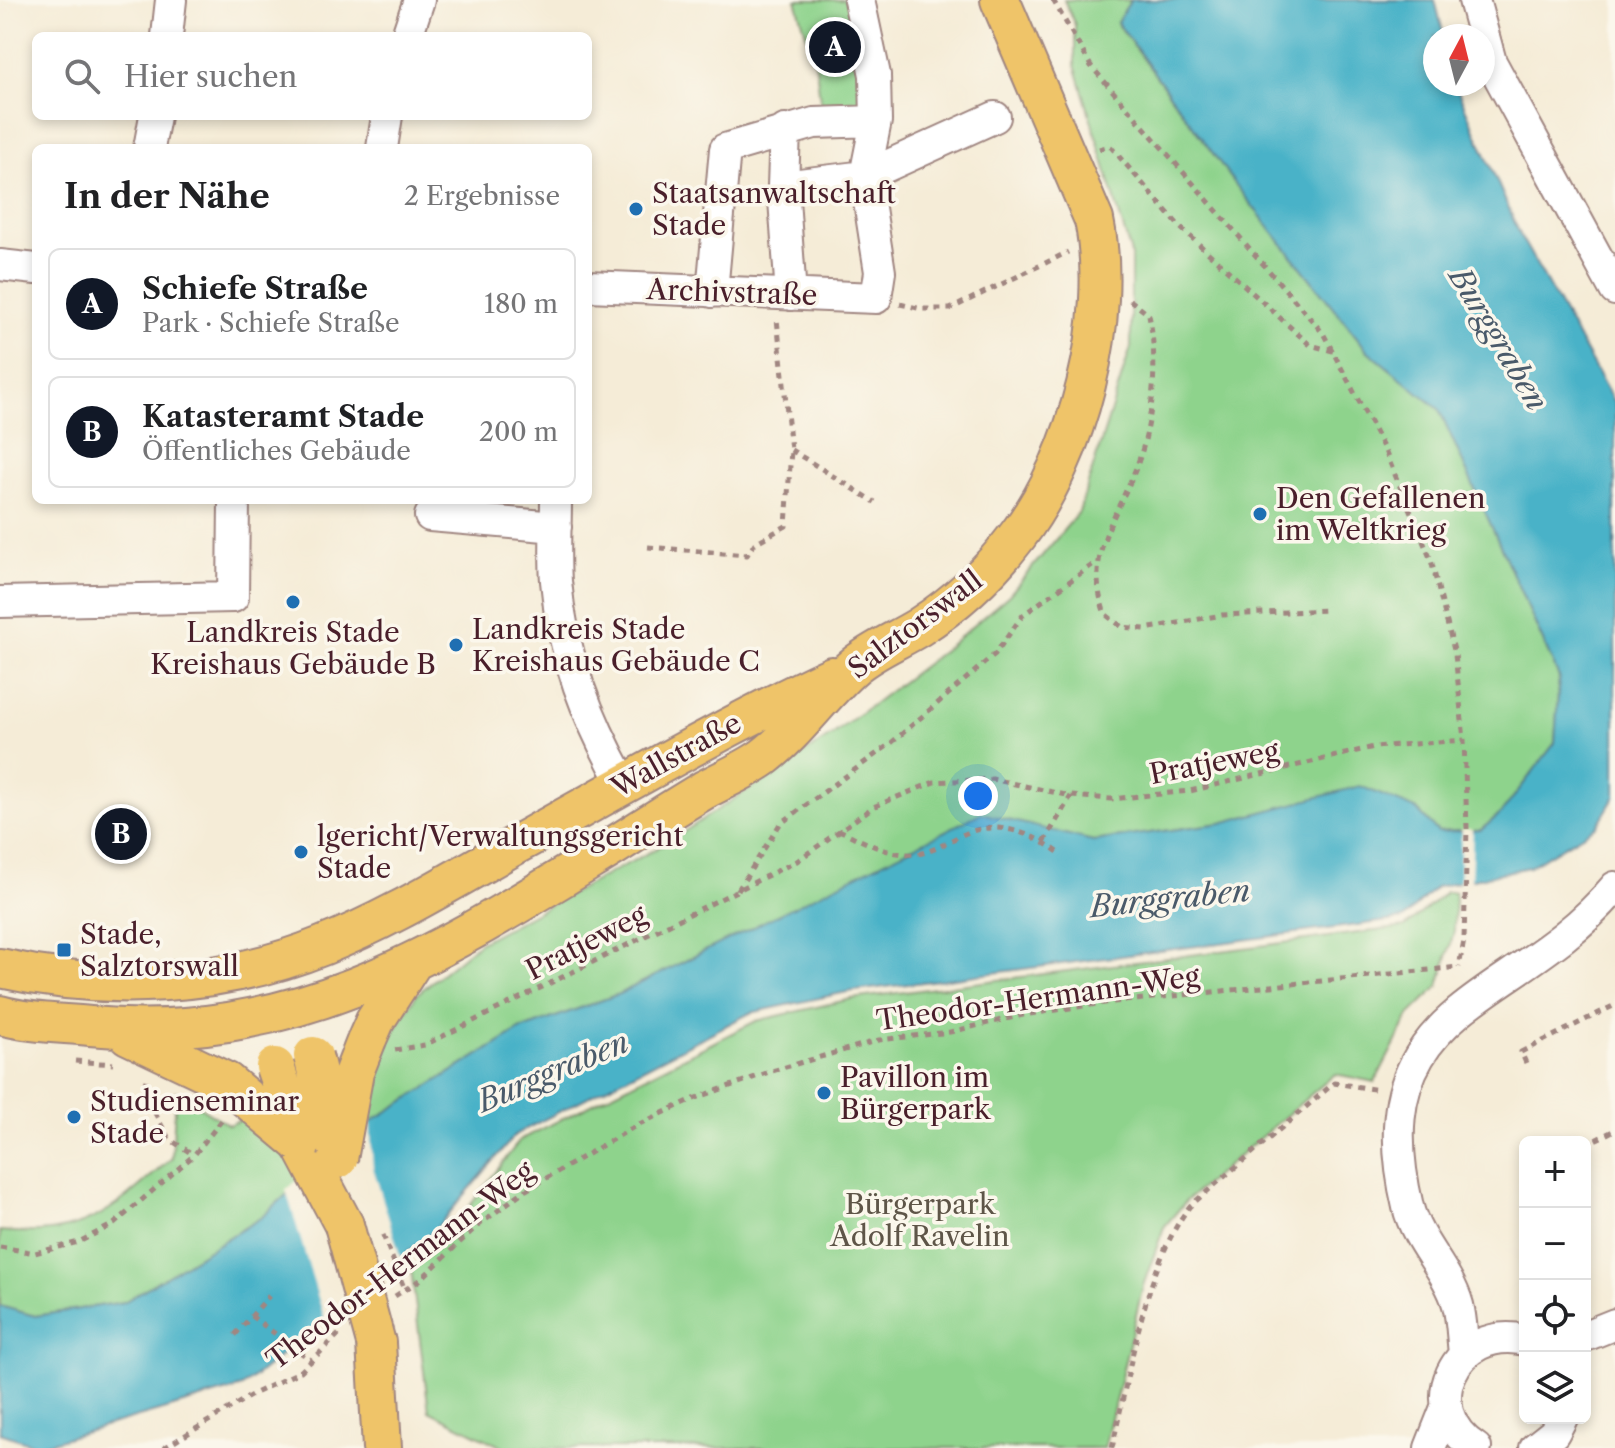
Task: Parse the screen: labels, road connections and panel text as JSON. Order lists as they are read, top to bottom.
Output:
{
  "streets": {
    "main road": ["Salztorswall", "Wallstraße"],
    "street": ["Archivstraße"],
    "path": ["Pratjeweg", "Theodor-Hermann-Weg"]
  },
  "crossings": [
    ["Salztorswall", "Wallstraße"],
    ["Pratjeweg", "Theodor-Hermann-Weg"]
  ],
  "water": ["Burggraben"],
  "parks": ["Bürgerpark Adolf Ravelin"],
  "places": {
    "other": [
      "Staatsanwaltschaft Stade",
      "Den Gefallenen im Weltkrieg",
      "Landkreis Stade Kreishaus Gebäude B",
      "Landkreis Stade Kreishaus Gebäude C",
      "lgericht/Verwaltungsgericht Stade",
      "Pavillon im Bürgerpark",
      "Studienseminar Stade"
    ],
    "transit": ["Stade, Salztorswall"]
  },
  "north": "top",
  "page": {
    "pins": ["A", "B"],
    "search": "Hier suchen",
    "heading": ["In der Nähe", "2 Ergebnisse"],
    "list": [
      {
        "mark": "A",
        "name": "Schiefe Straße",
        "note": "Park · Schiefe Straße",
        "value": "180 m"
      },
      {
        "mark": "B",
        "name": "Katasteramt Stade",
        "note": "Öffentliches Gebäude",
        "value": "200 m"
      }
    ],
    "map_buttons": ["+", "−"]
  }
}
